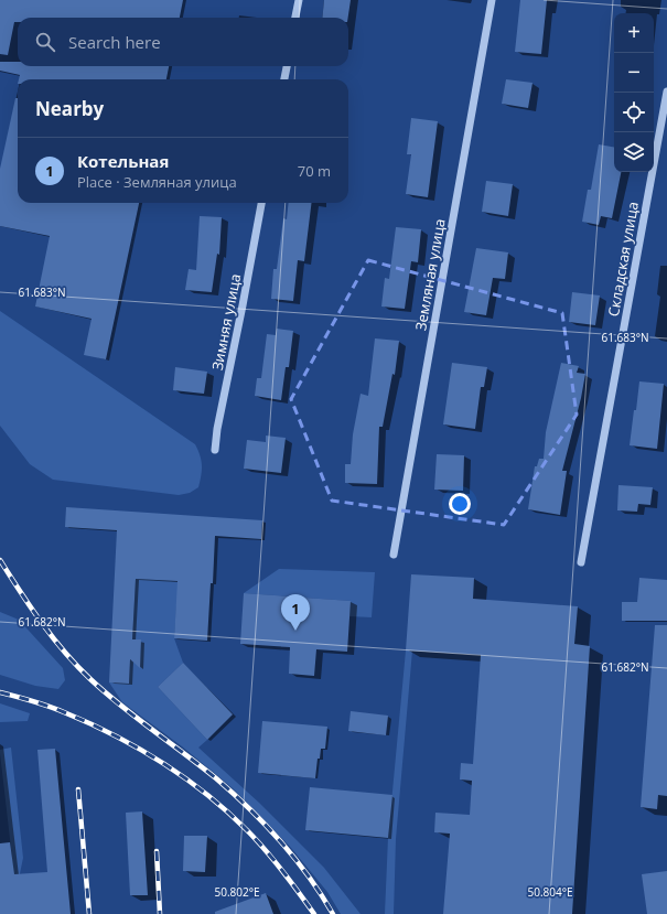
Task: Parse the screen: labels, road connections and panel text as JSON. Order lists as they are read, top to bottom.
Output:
{
  "streets": {
    "street": ["Складская улица", "Земляная улица", "Зимняя улица"]
  },
  "page": {
    "map_buttons": ["+", "−"],
    "search": "Search here",
    "heading": "Nearby",
    "list": [
      {
        "mark": "1",
        "name": "Котельная",
        "note": "Place · Земляная улица",
        "value": "70 m"
      }
    ],
    "pins": "1"
  },
  "coordinates": [
    "61.683°N",
    "61.682°N",
    "50.802°E",
    "50.804°E"
  ]
}
